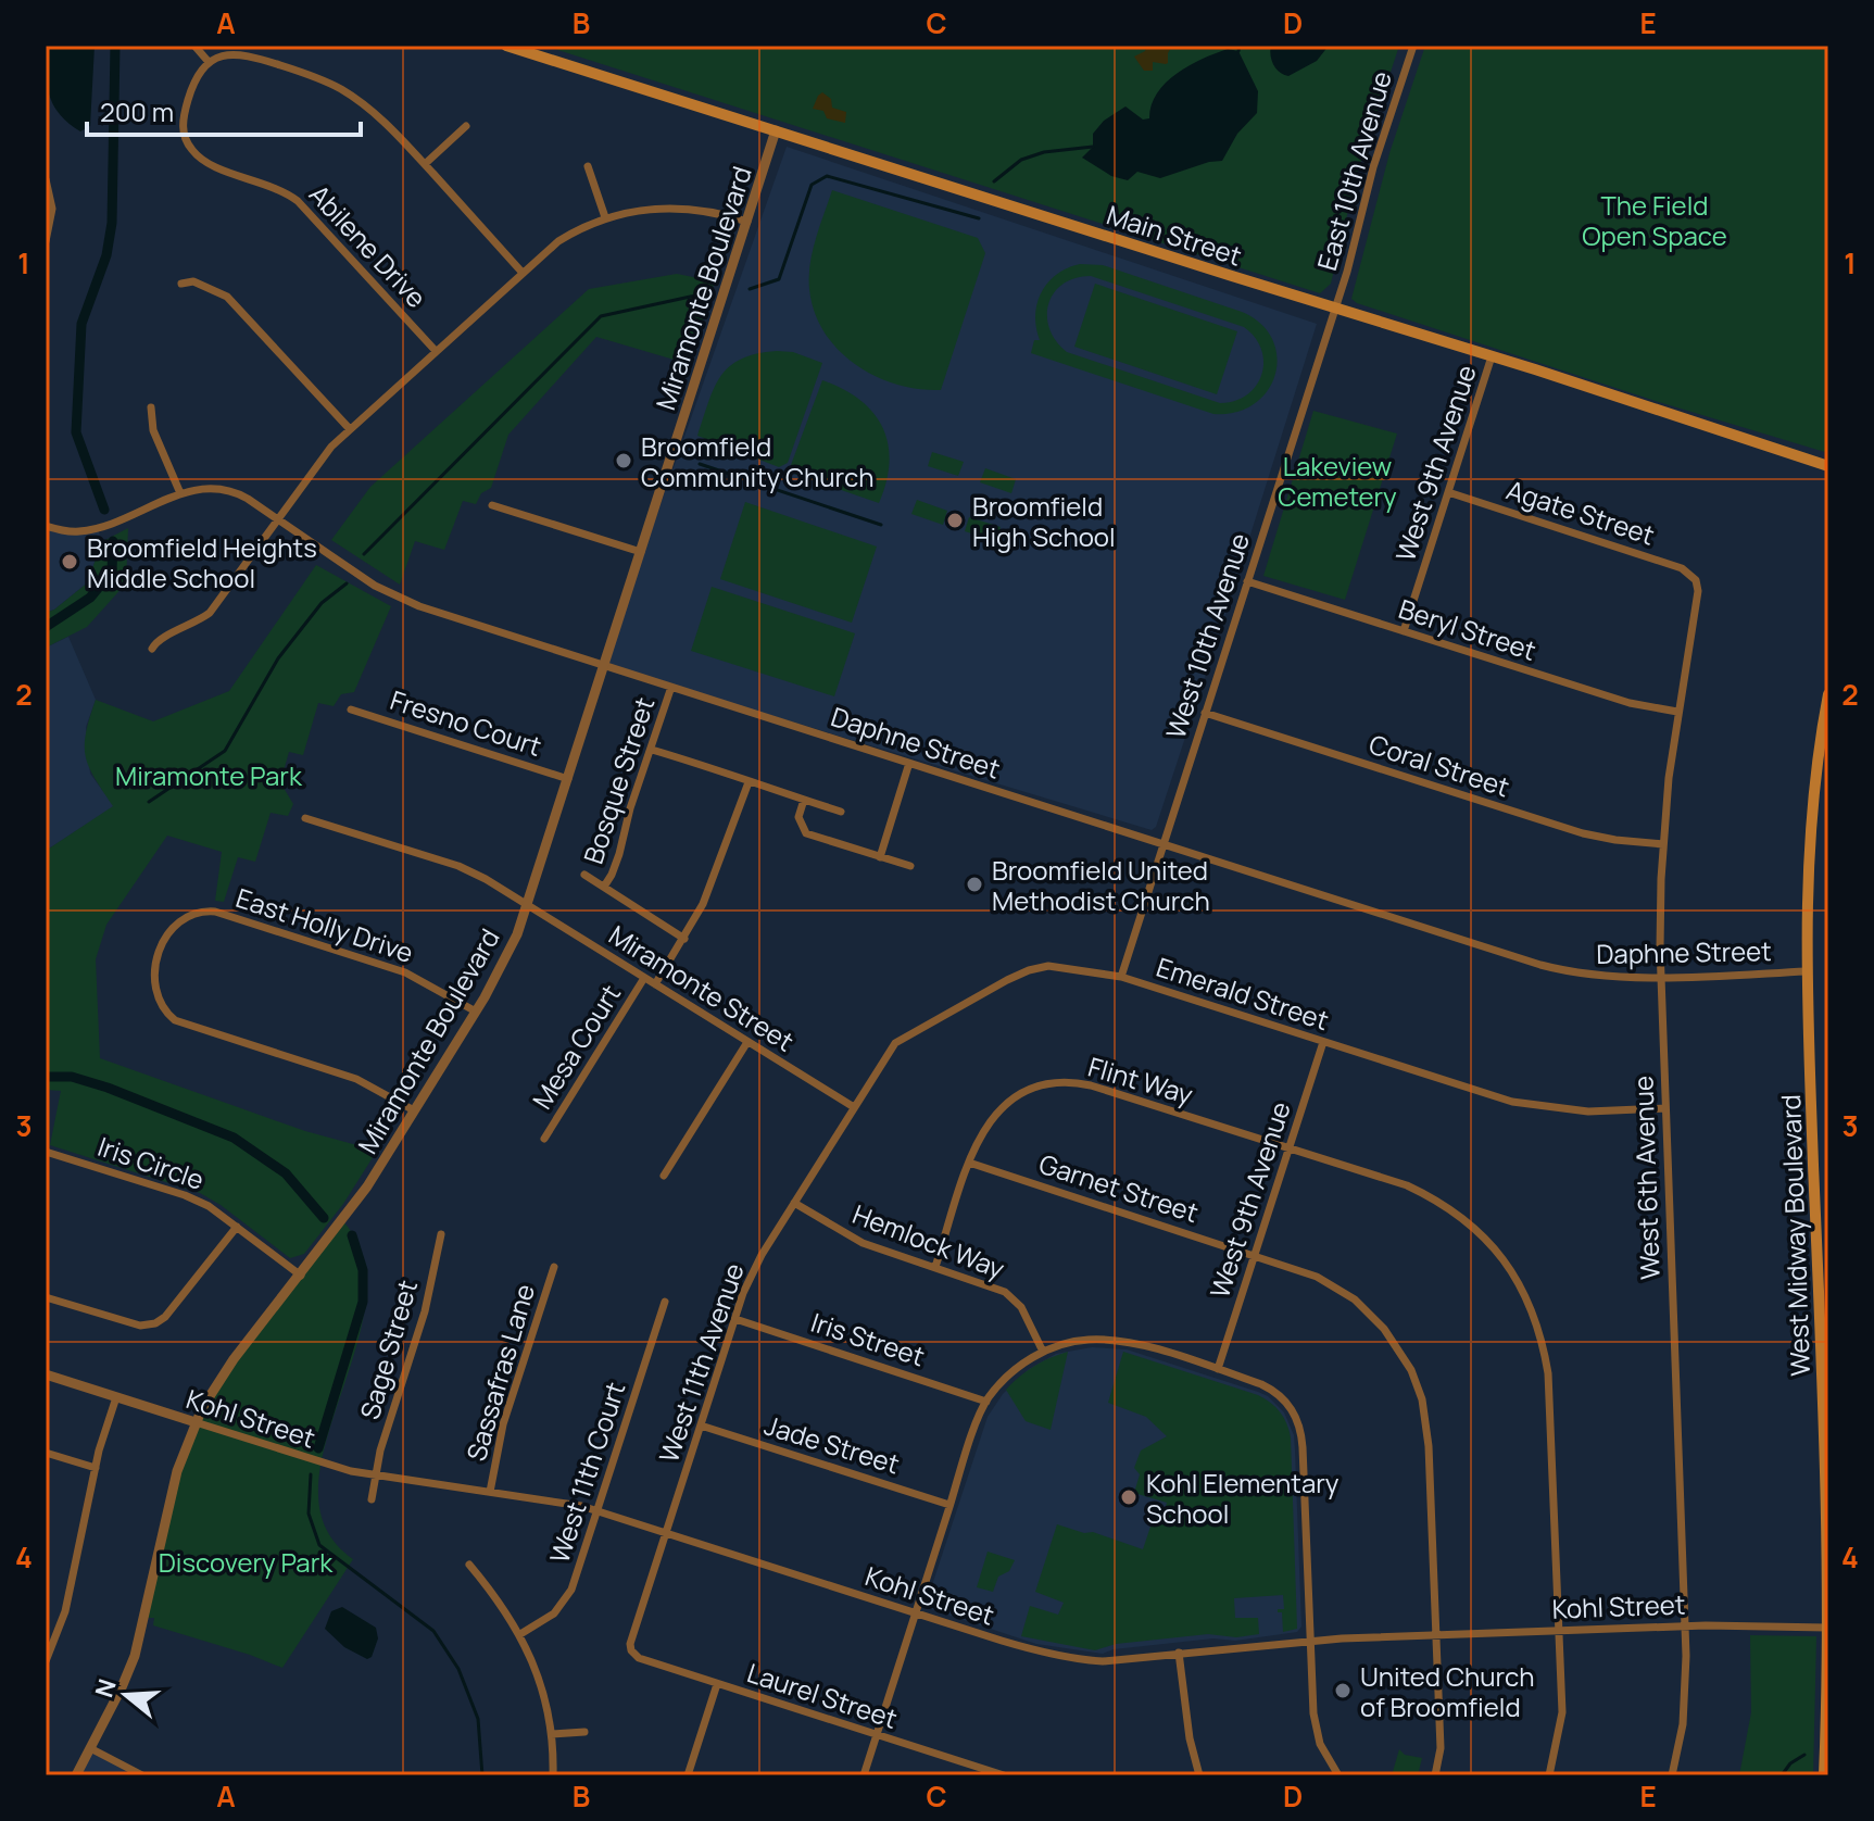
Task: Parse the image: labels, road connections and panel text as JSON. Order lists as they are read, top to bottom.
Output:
{
  "streets": {
    "main road": ["Main Street", "West Midway Boulevard"],
    "street": [
      "East 10th Avenue",
      "Abilene Drive",
      "Miramonte Boulevard",
      "West 9th Avenue",
      "Agate Street",
      "Beryl Street",
      "West 10th Avenue",
      "Fresno Court",
      "Daphne Street",
      "Coral Street",
      "Bosque Street",
      "East Holly Drive",
      "Miramonte Street",
      "Emerald Street",
      "Mesa Court",
      "Flint Way",
      "Iris Circle",
      "West 6th Avenue",
      "Garnet Street",
      "Hemlock Way",
      "Iris Street",
      "Sage Street",
      "West 11th Avenue",
      "Sassafras Lane",
      "Kohl Street",
      "Jade Street",
      "West 11th Court",
      "Laurel Street"
    ]
  },
  "crossings": [
    ["East 10th Avenue", "Main Street"],
    ["East 10th Avenue", "West 10th Avenue"],
    ["Main Street", "Miramonte Boulevard"],
    ["Main Street", "West 9th Avenue"],
    ["Main Street", "West 10th Avenue"],
    ["Miramonte Boulevard", "Fresno Court"],
    ["Miramonte Boulevard", "Daphne Street"],
    ["Miramonte Boulevard", "East Holly Drive"],
    ["Miramonte Boulevard", "Miramonte Street"],
    ["Miramonte Boulevard", "Iris Circle"],
    ["Miramonte Boulevard", "Kohl Street"],
    ["West 9th Avenue", "Agate Street"],
    ["West 9th Avenue", "Beryl Street"],
    ["West 9th Avenue", "Emerald Street"],
    ["West 9th Avenue", "Flint Way"],
    ["West 9th Avenue", "Garnet Street"],
    ["Agate Street", "West 6th Avenue"],
    ["Beryl Street", "West 10th Avenue"],
    ["Beryl Street", "West 6th Avenue"],
    ["West 10th Avenue", "Daphne Street"],
    ["West 10th Avenue", "Coral Street"],
    ["West 10th Avenue", "Emerald Street"],
    ["Daphne Street", "Bosque Street"],
    ["Daphne Street", "West 6th Avenue"],
    ["Daphne Street", "West Midway Boulevard"],
    ["Coral Street", "West 6th Avenue"],
    ["Miramonte Street", "Emerald Street"],
    ["Miramonte Street", "Mesa Court"],
    ["Miramonte Street", "West 11th Avenue"],
    ["Emerald Street", "West 6th Avenue"],
    ["Emerald Street", "West 11th Avenue"],
    ["Flint Way", "Garnet Street"],
    ["Flint Way", "Hemlock Way"],
    ["Flint Way", "Kohl Street"],
    ["West 6th Avenue", "Kohl Street"],
    ["Garnet Street", "Kohl Street"],
    ["West Midway Boulevard", "Kohl Street"],
    ["Hemlock Way", "West 11th Avenue"],
    ["Iris Street", "West 11th Avenue"],
    ["Sage Street", "Kohl Street"],
    ["West 11th Avenue", "Kohl Street"],
    ["West 11th Avenue", "Jade Street"],
    ["West 11th Avenue", "Laurel Street"],
    ["Sassafras Lane", "Kohl Street"],
    ["Kohl Street", "West 11th Court"]
  ],
  "parks": [
    "The Field Open Space",
    "Lakeview Cemetery",
    "Miramonte Park",
    "Discovery Park"
  ],
  "places": [
    "Broomfield Community Church",
    "Broomfield High School",
    "Broomfield Heights Middle School",
    "Broomfield United Methodist Church",
    "Kohl Elementary School",
    "United Church of Broomfield"
  ],
  "scale_bar": "200 m",
  "north": "left",
  "grid": {
    "columns": [
      "A",
      "B",
      "C",
      "D",
      "E"
    ],
    "rows": [
      "1",
      "2",
      "3",
      "4"
    ]
  }
}
